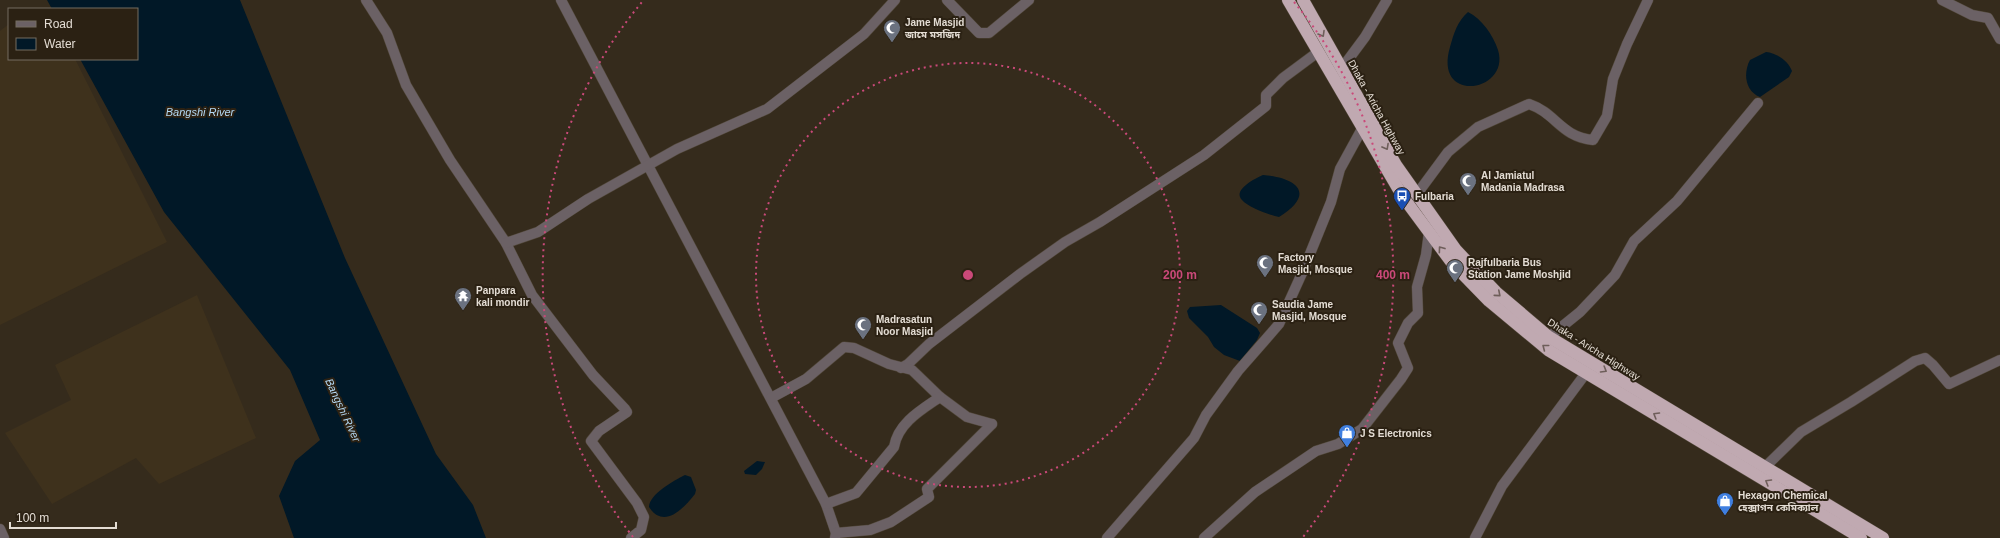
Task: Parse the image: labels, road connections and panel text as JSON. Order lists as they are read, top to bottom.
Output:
{
  "streets": {
    "highway": ["Dhaka - Aricha Highway"]
  },
  "water": ["Bangshi River"],
  "places": {
    "mosque": [
      "Jame Masjid জামে মসজিদ",
      "Al Jamiatul Madania Madrasa",
      "Factory Masjid, Mosque",
      "Rajfulbaria Bus Station Jame Moshjid",
      "Saudia Jame Masjid, Mosque",
      "Madrasatun Noor Masjid"
    ],
    "bus stop": ["Fulbaria"],
    "temple": ["Panpara kali mondir"],
    "shop": ["J S Electronics", "Hexagon Chemical হেক্সাগন কেমিক্যাল"]
  },
  "legend": ["Road", "Water"],
  "scale_bar": "100 m",
  "rings": ["200 m", "400 m"]
}
